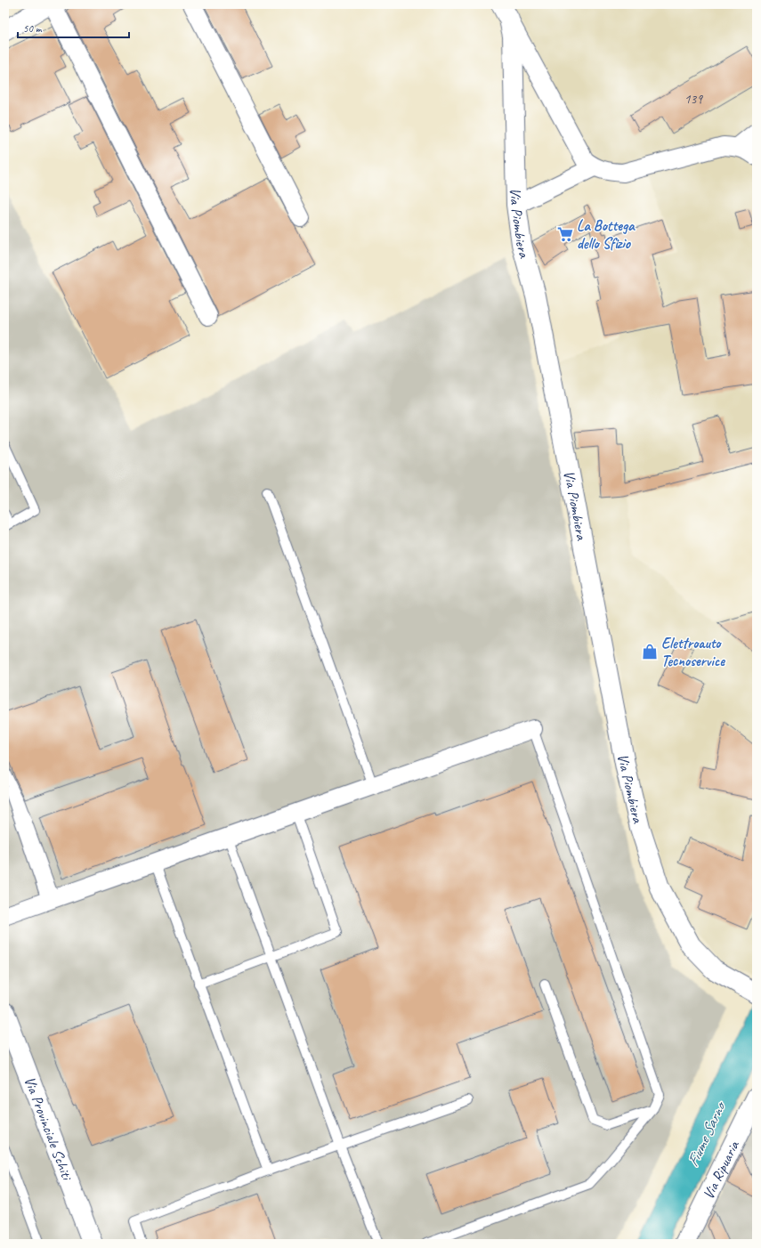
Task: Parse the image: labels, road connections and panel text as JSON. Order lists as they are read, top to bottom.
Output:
{
  "streets": {
    "street": ["Via Piombiera", "Via Provinciale Schiti", "Via Ripuaria"]
  },
  "water": ["Fiume Sarno"],
  "places": {
    "supermarket": ["La Bottega dello Sfizio"],
    "shop": ["Elettroauto Tecnoservice"]
  },
  "house_numbers": ["139"],
  "scale_bar": "50 m"
}
